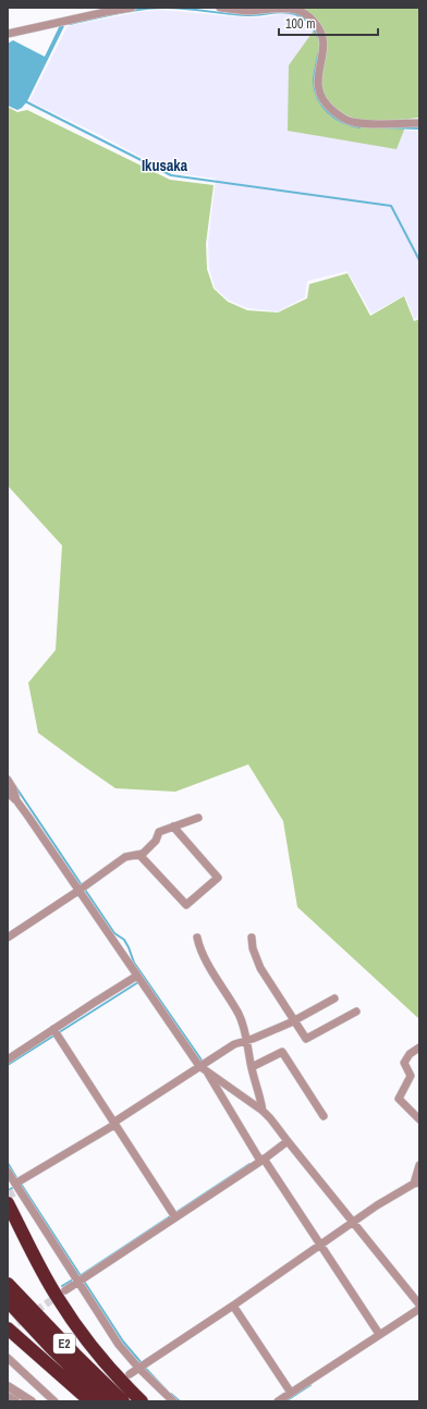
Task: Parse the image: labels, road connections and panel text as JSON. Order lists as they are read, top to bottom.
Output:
{
  "streets": {
    "highway": ["E2"]
  },
  "districts": ["Ikusaka"],
  "scale_bar": "100 m"
}
